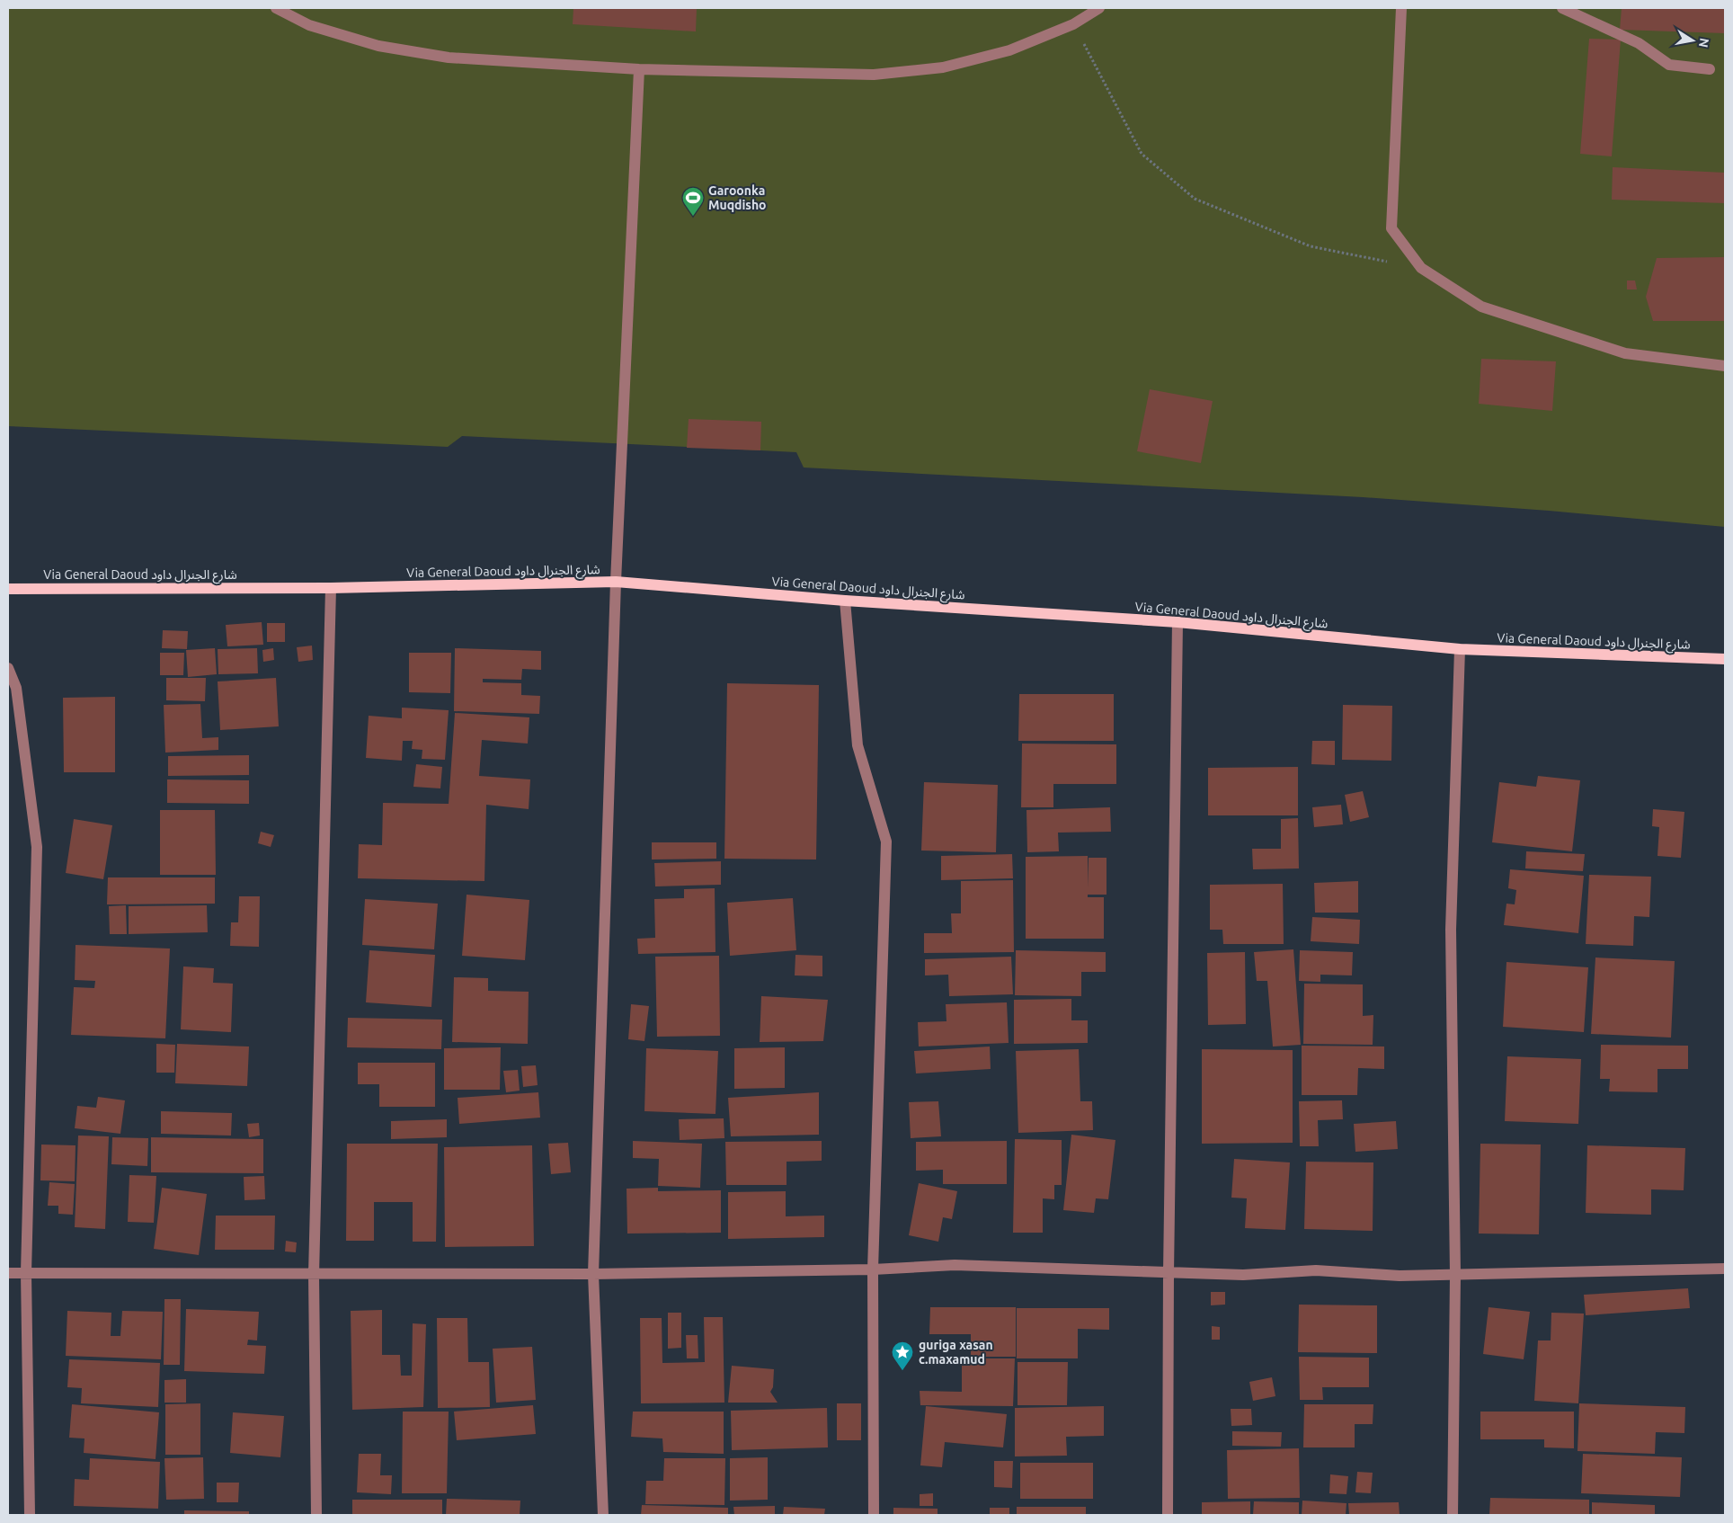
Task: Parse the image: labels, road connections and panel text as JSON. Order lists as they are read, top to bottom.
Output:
{
  "streets": {
    "main road": ["Via General Daoud شارع الجنرال داود"]
  },
  "places": {
    "sports": ["Garoonka Muqdisho"],
    "place": ["guriga xasan c.maxamud"]
  },
  "north": "right"
}
